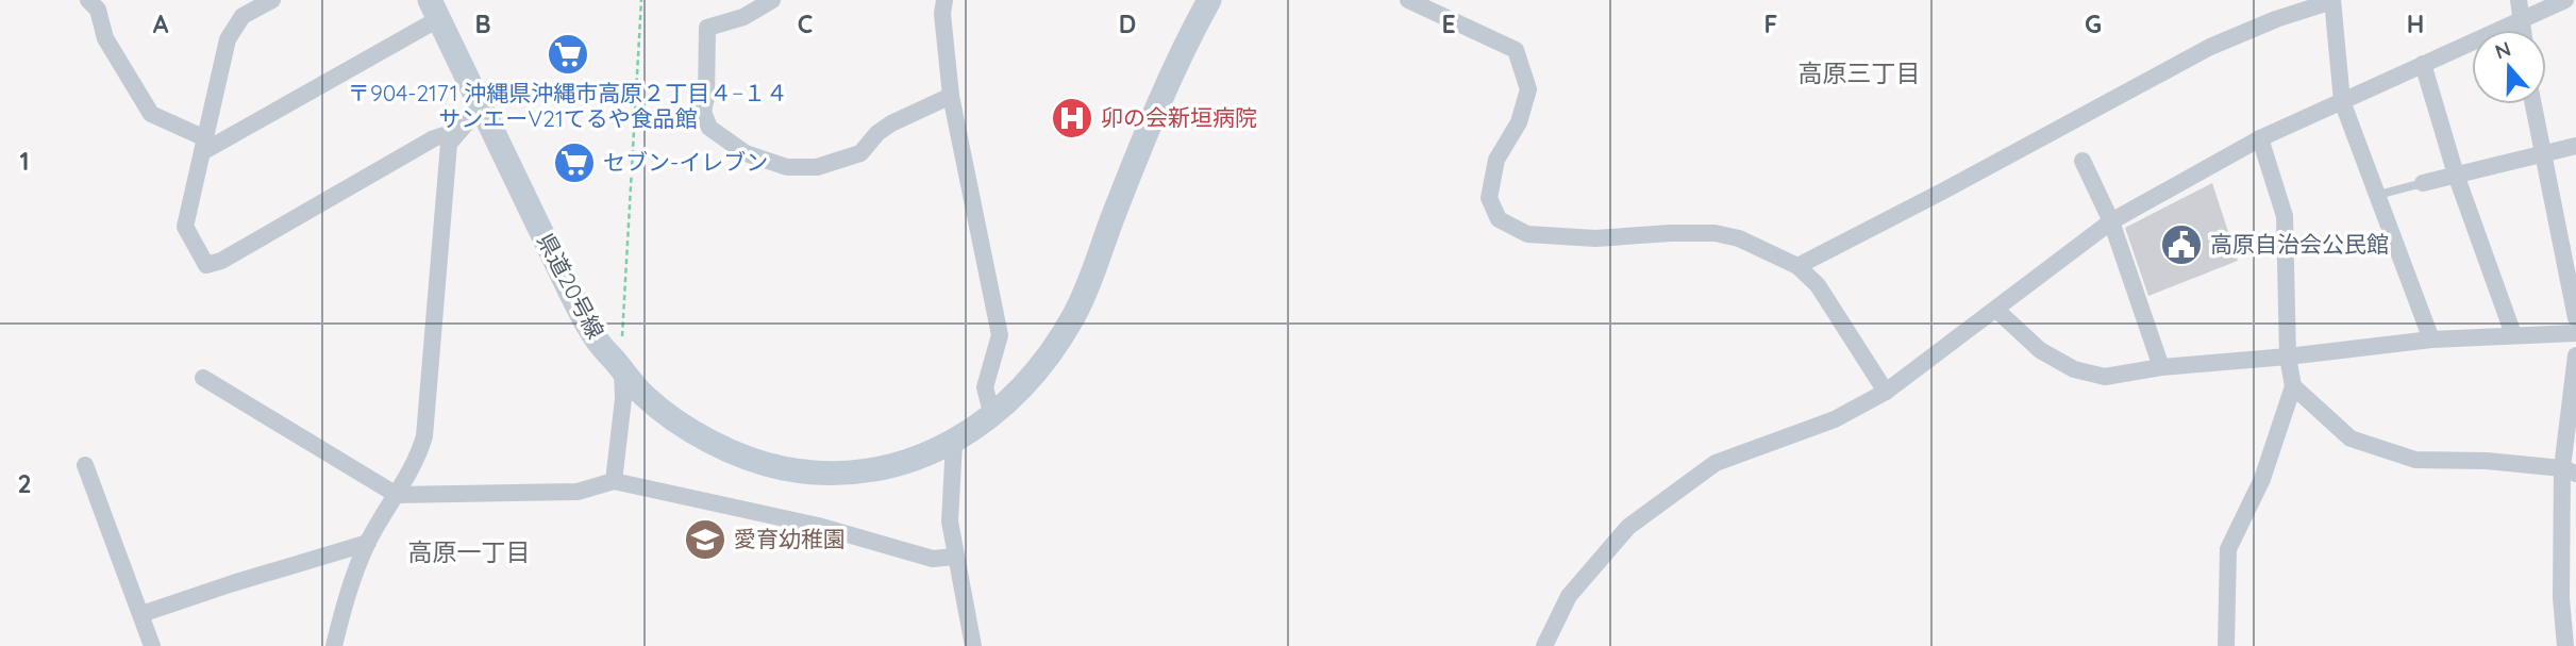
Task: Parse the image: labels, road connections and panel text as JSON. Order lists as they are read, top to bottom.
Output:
{
  "streets": {
    "main road": ["県道20号線"]
  },
  "districts": ["高原三丁目", "高原一丁目"],
  "places": {
    "supermarket": ["〒904-2171 沖縄県沖縄市高原２丁目４−１４ サンエーV21てるや食品館", "セブン-イレブン"],
    "hospital": ["卯の会新垣病院"],
    "public building": ["高原自治会公民館"],
    "school or university": ["愛育幼稚園"]
  },
  "north": "top",
  "grid": {
    "columns": [
      "A",
      "B",
      "C",
      "D",
      "E",
      "F",
      "G",
      "H"
    ],
    "rows": ["1", "2"]
  }
}
